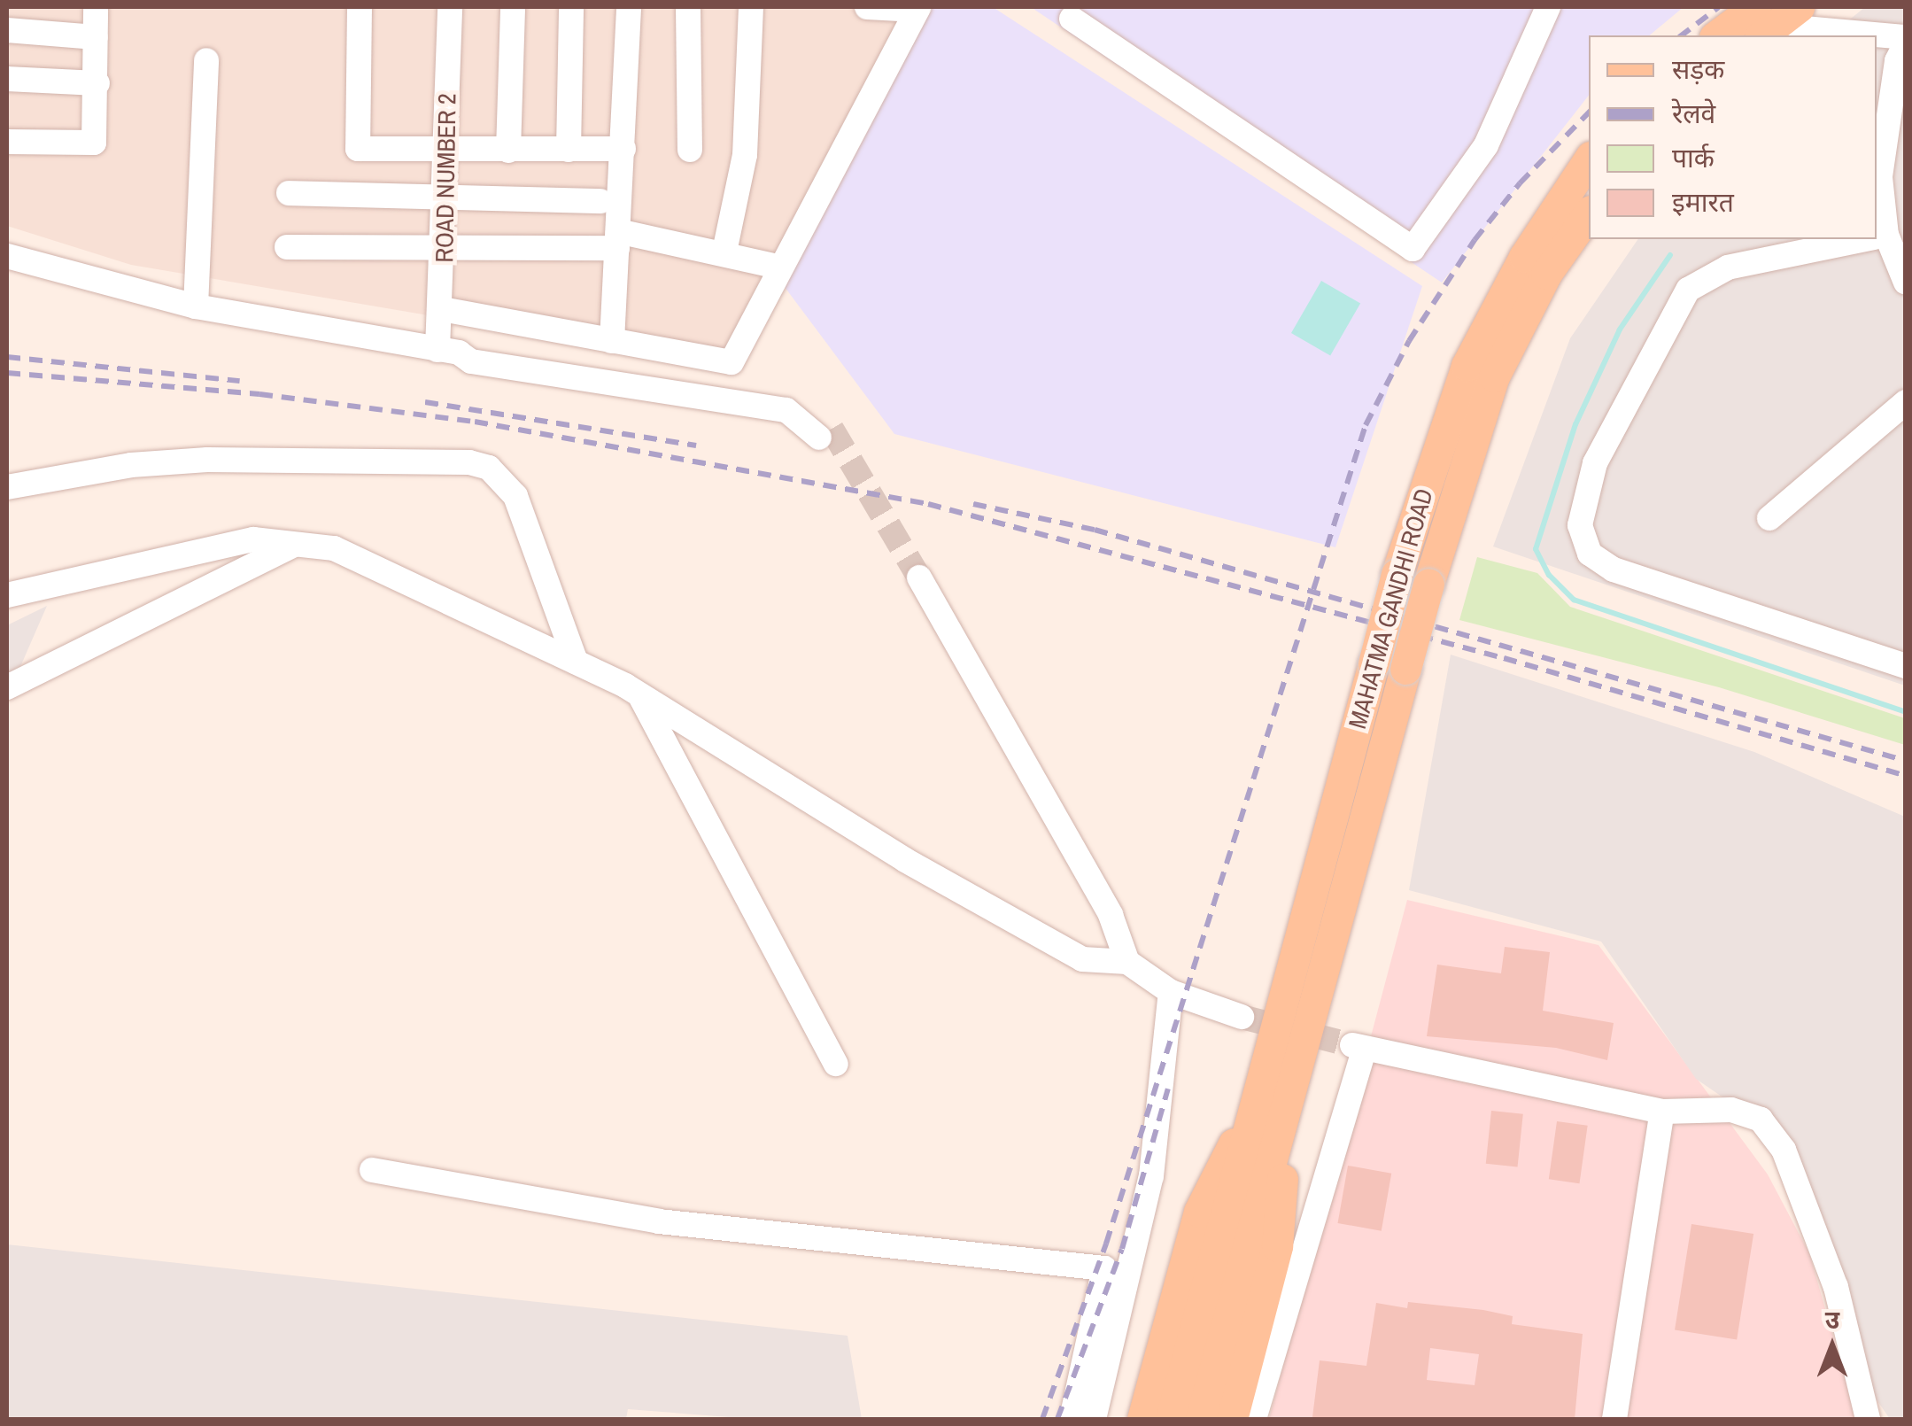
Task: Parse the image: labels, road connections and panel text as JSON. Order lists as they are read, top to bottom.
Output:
{
  "streets": {
    "main road": ["MAHATMA GANDHI ROAD"],
    "street": ["ROAD NUMBER 2"]
  },
  "legend": [
    "सड़क",
    "रेलवे",
    "पार्क",
    "इमारत"
  ],
  "north": "top"
}
